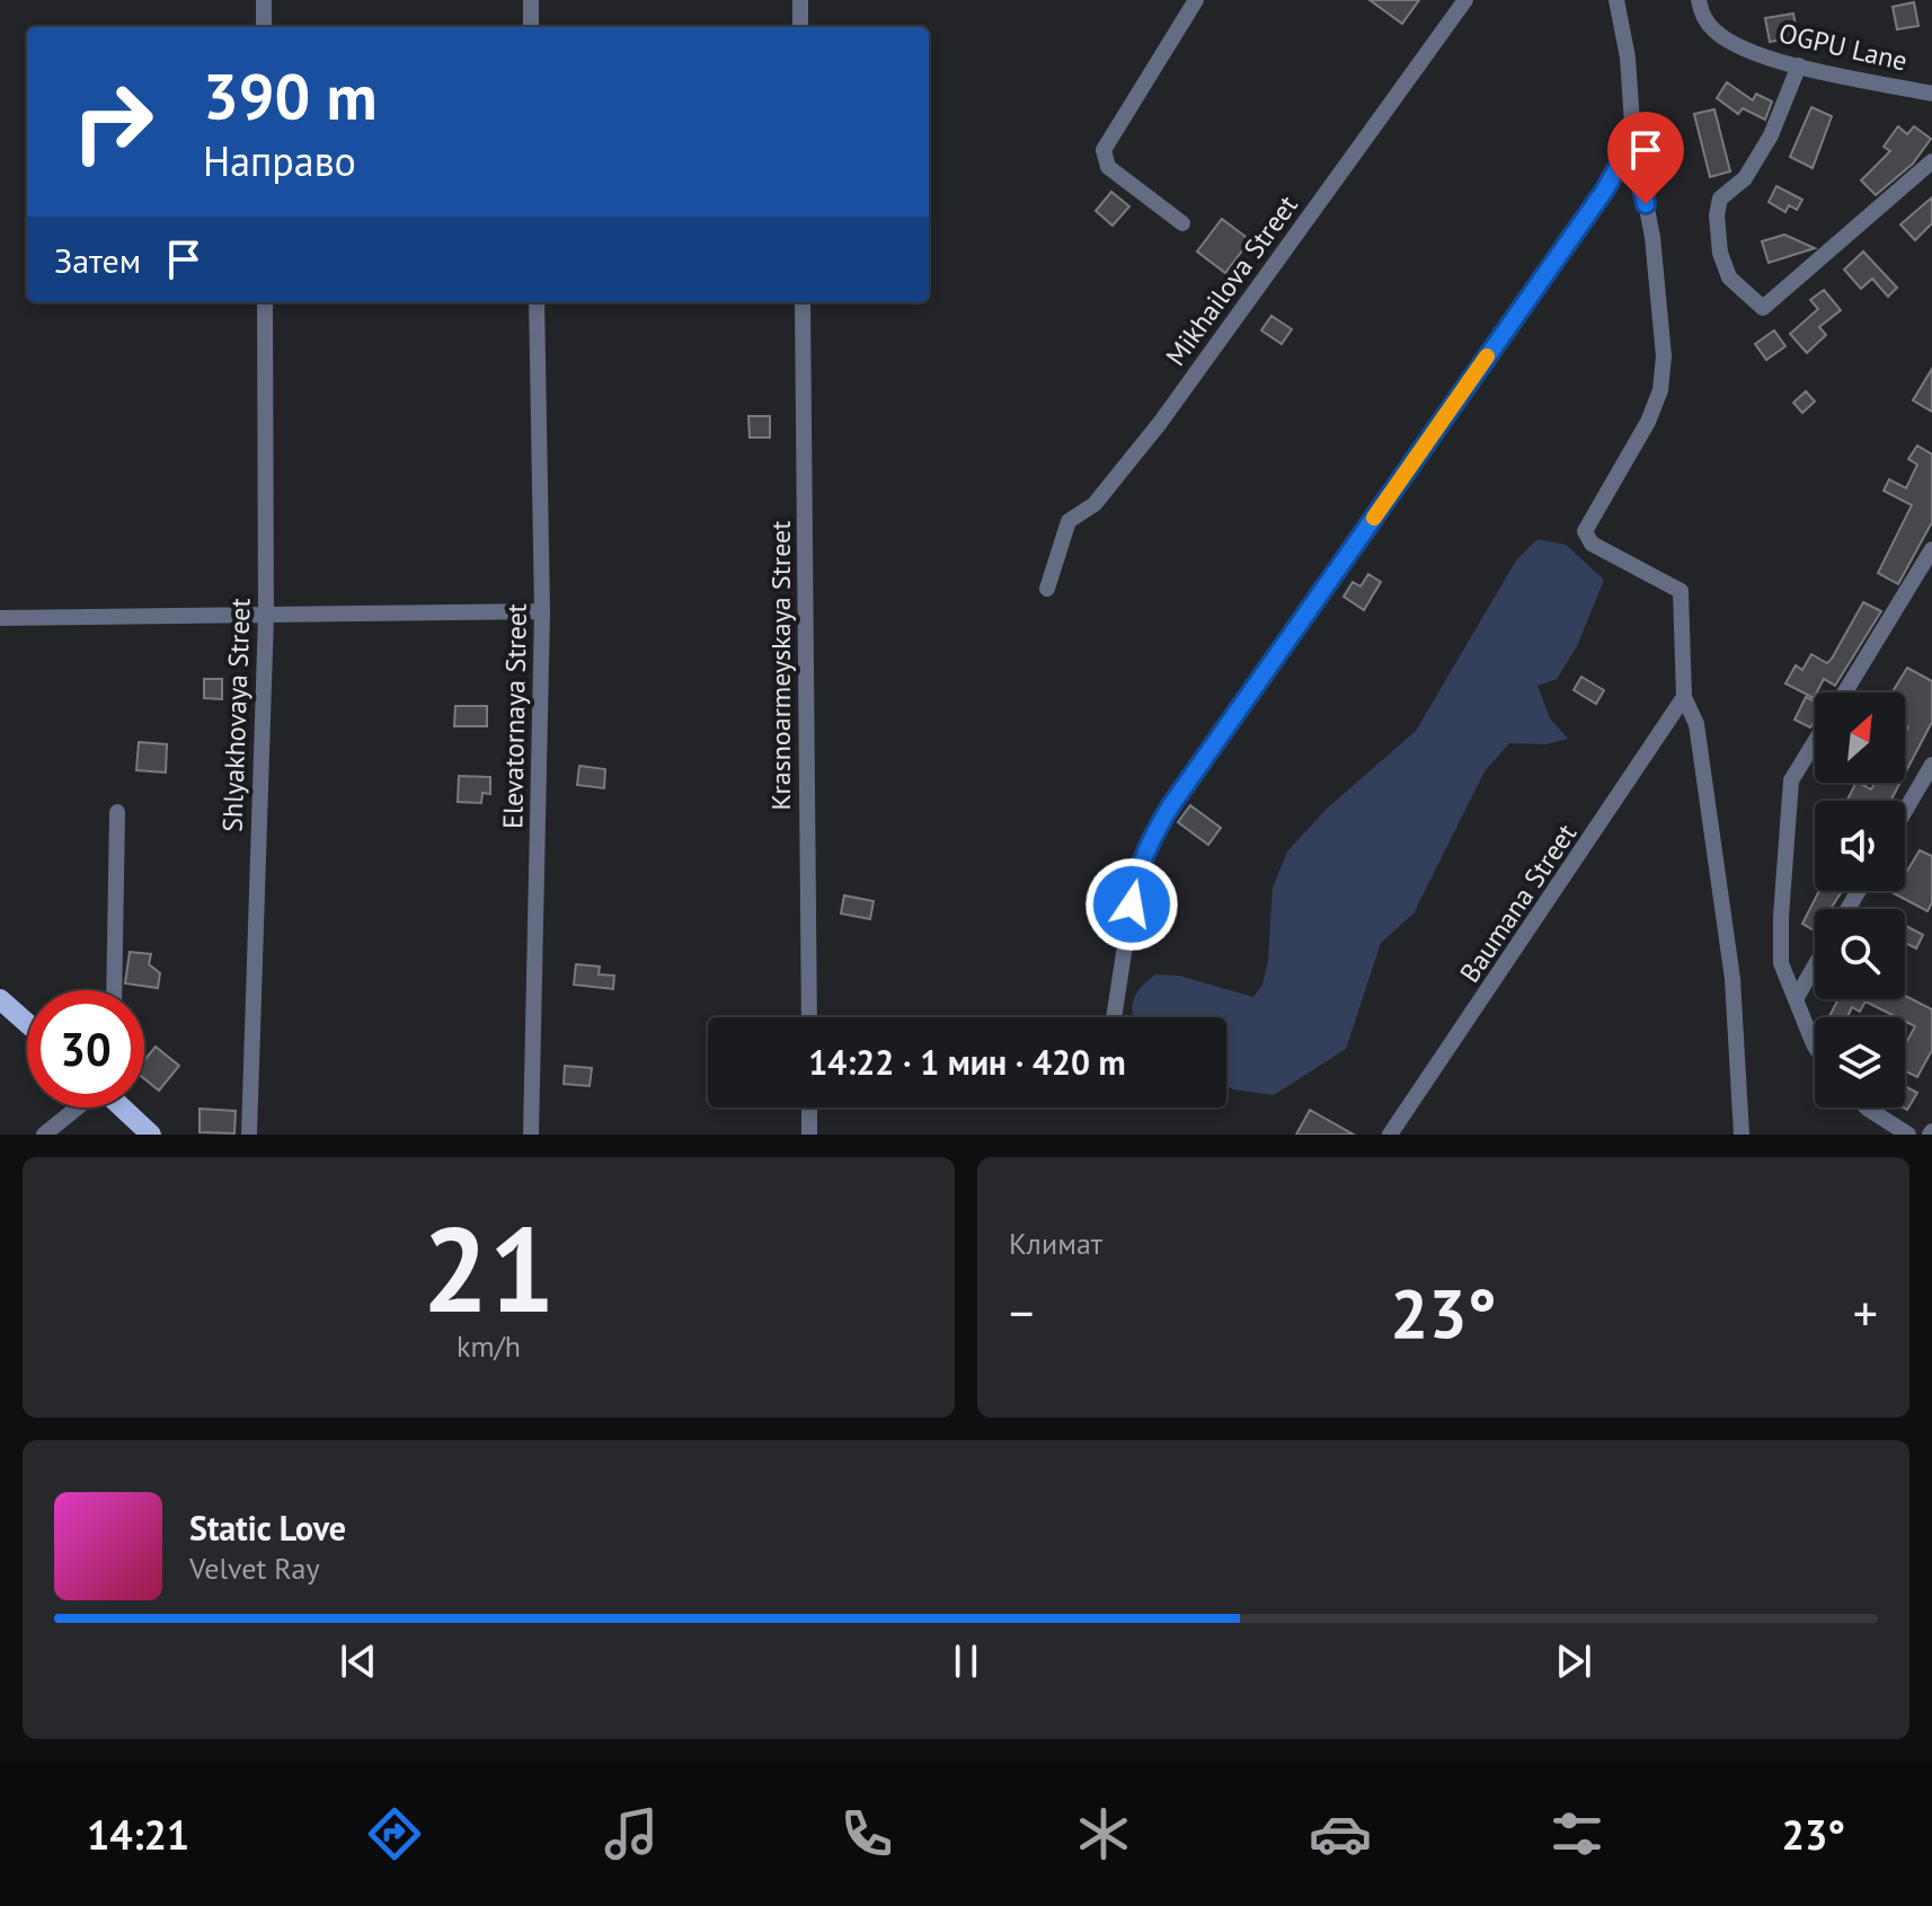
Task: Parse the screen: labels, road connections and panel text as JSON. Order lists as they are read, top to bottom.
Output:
{
  "streets": {
    "street": [
      "OGPU Lane",
      "Mikhailova Street",
      "Krasnoarmeyskaya Street",
      "Shlyakhovaya Street",
      "Elevatornaya Street",
      "Baumana Street"
    ]
  },
  "north": "top right",
  "page": {
    "turn": ["390 m", "Направо"],
    "then": "Затем",
    "limit": "30",
    "trip": "14:22 · 1 мин · 420 m",
    "tile": [
      ["21", "km/h"],
      "Климат"
    ],
    "heat": ["−", "23°", "+"],
    "song": ["Static Love", "Velvet Ray"],
    "tabs": ["14:21", "23°"]
  }
}
